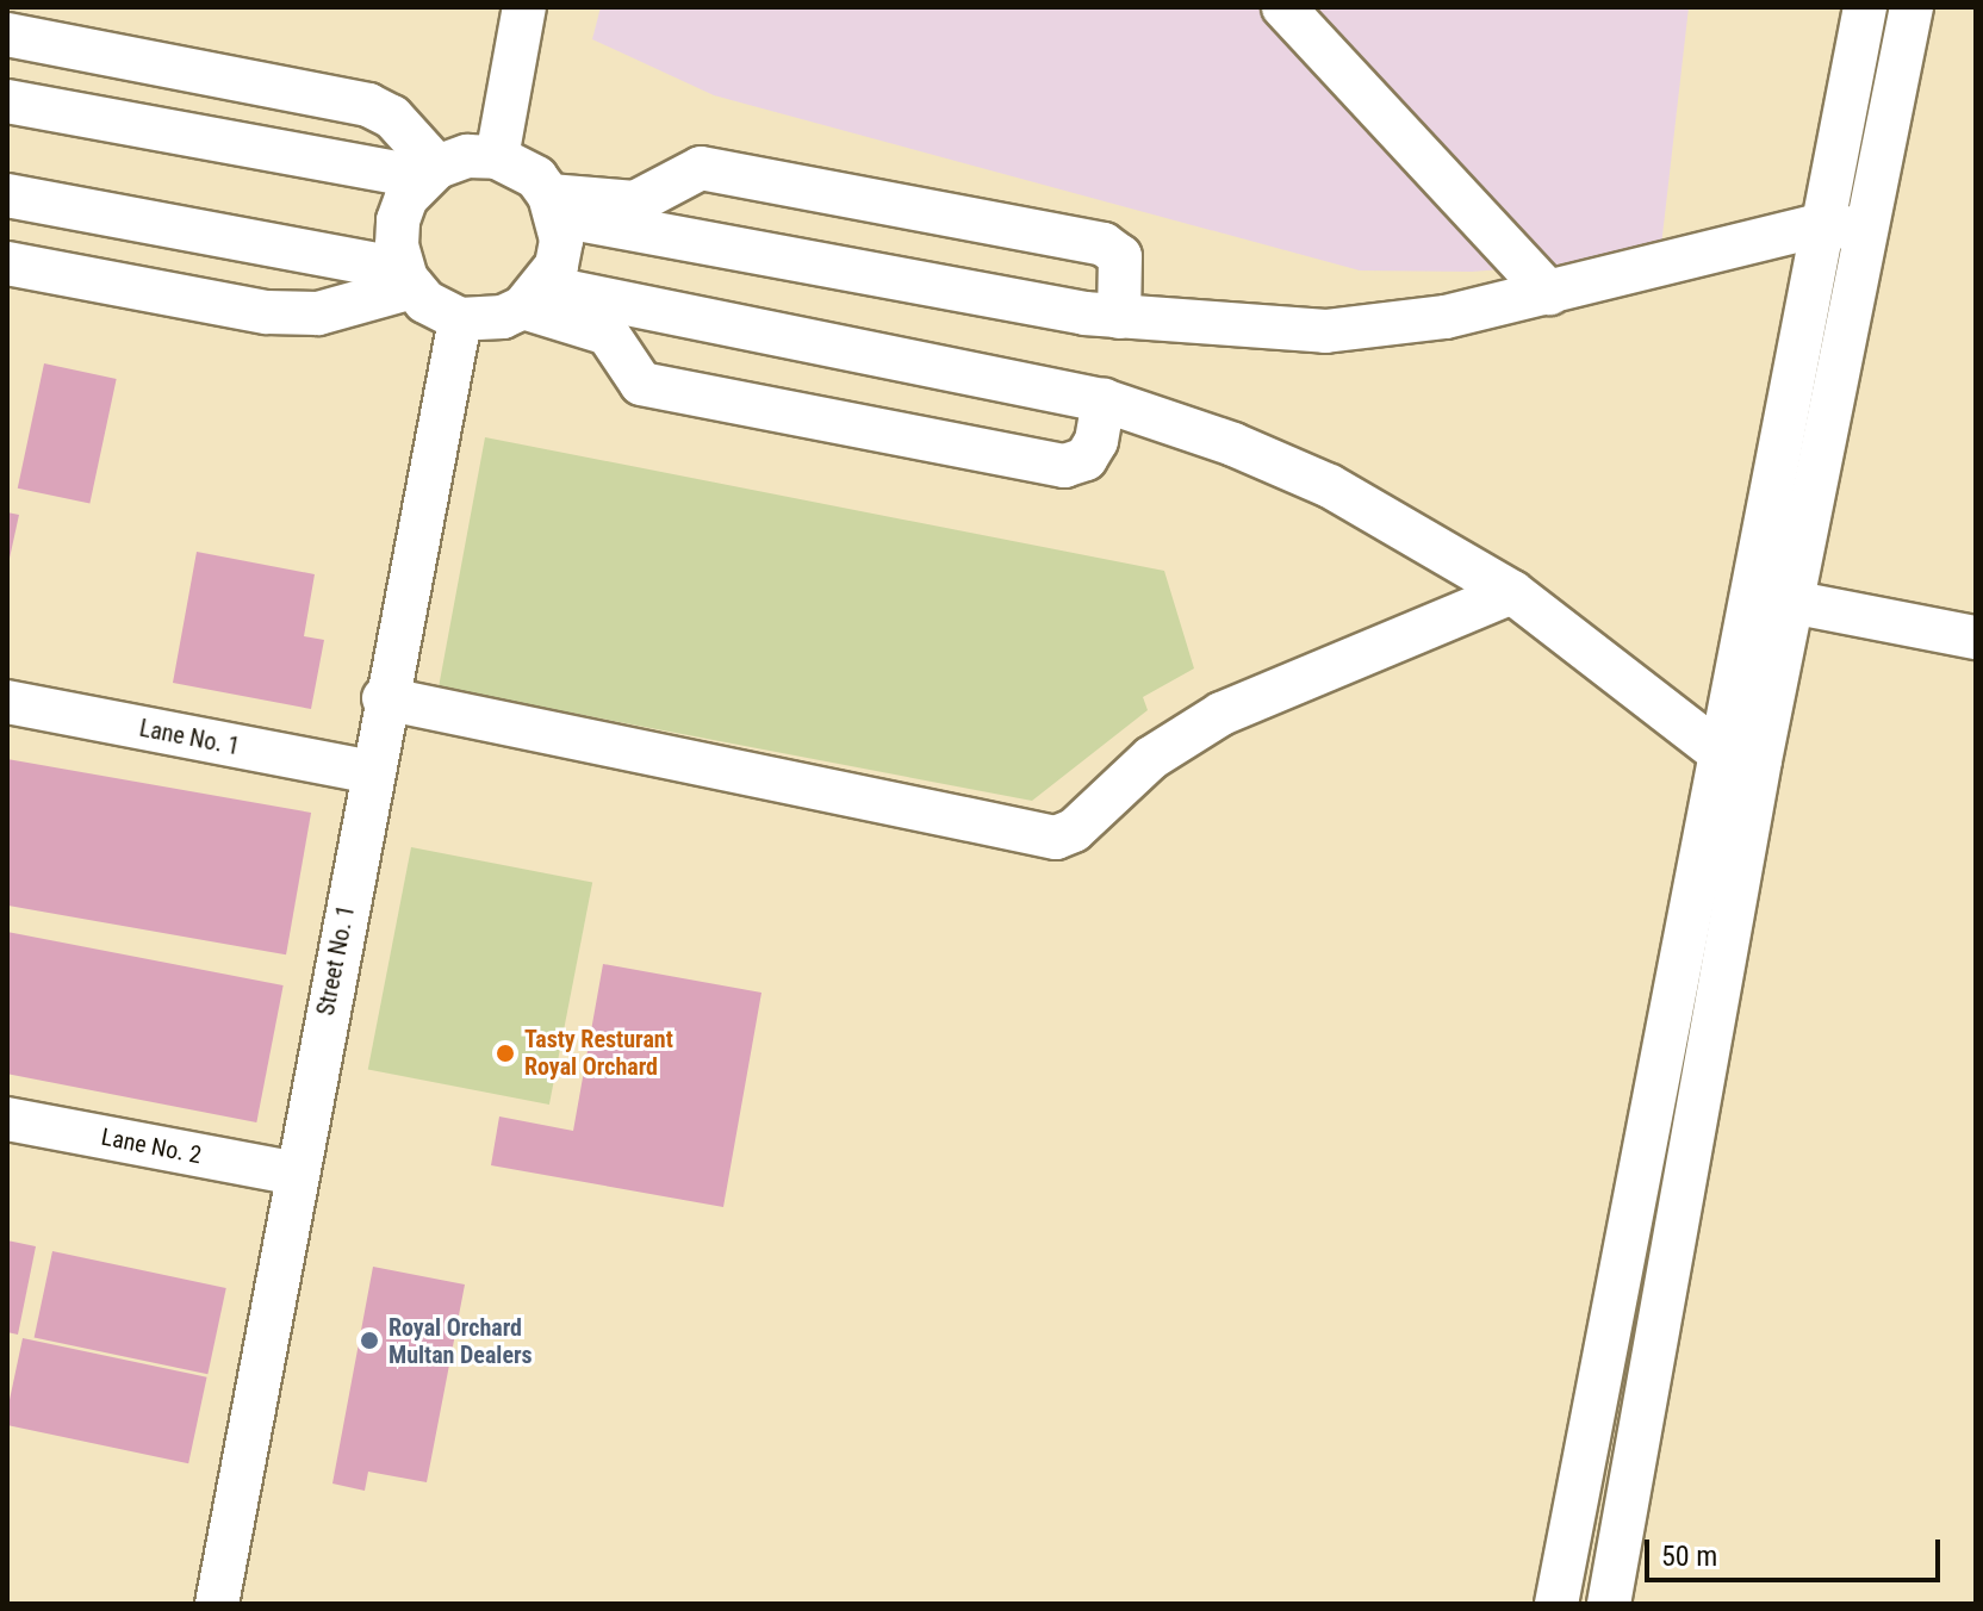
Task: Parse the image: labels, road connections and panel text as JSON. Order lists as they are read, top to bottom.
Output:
{
  "streets": {
    "street": ["Lane No. 1", "Street No. 1", "Lane No. 2"]
  },
  "crossings": [
    ["Lane No. 1", "Street No. 1"],
    ["Street No. 1", "Lane No. 2"]
  ],
  "places": ["Tasty Resturant Royal Orchard", "Royal Orchard Multan Dealers"],
  "scale_bar": "50 m"
}
